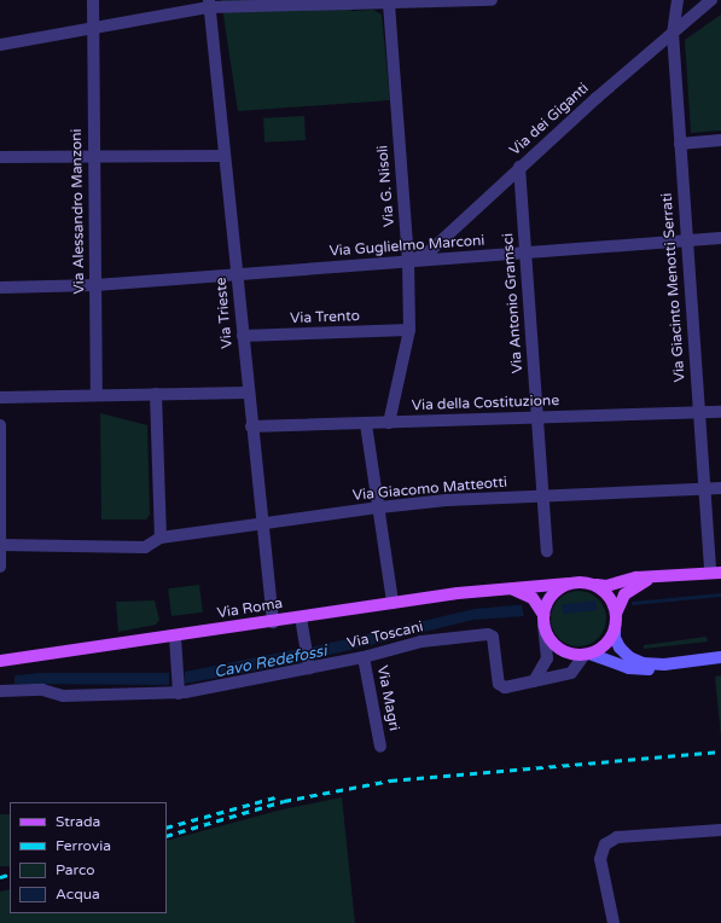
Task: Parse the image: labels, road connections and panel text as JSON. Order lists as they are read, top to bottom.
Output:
{
  "streets": {
    "main road": ["Via Roma"],
    "street": [
      "Via dei Giganti",
      "Via G. Nisoli",
      "Via Alessandro Manzoni",
      "Via Guglielmo Marconi",
      "Via Giacinto Menotti Serrati",
      "Via Antonio Gramsci",
      "Via Trieste",
      "Via Trento",
      "Via della Costituzione",
      "Via Giacomo Matteotti",
      "Via Toscani",
      "Via Magri"
    ]
  },
  "crossings": [
    ["Via dei Giganti", "Via G. Nisoli"],
    ["Via dei Giganti", "Via Guglielmo Marconi"],
    ["Via dei Giganti", "Via Giacinto Menotti Serrati"],
    ["Via dei Giganti", "Via Antonio Gramsci"],
    ["Via G. Nisoli", "Via Guglielmo Marconi"],
    ["Via G. Nisoli", "Via Trento"],
    ["Via G. Nisoli", "Via della Costituzione"],
    ["Via Alessandro Manzoni", "Via Guglielmo Marconi"],
    ["Via Guglielmo Marconi", "Via Giacinto Menotti Serrati"],
    ["Via Guglielmo Marconi", "Via Antonio Gramsci"],
    ["Via Guglielmo Marconi", "Via Trieste"],
    ["Via Giacinto Menotti Serrati", "Via della Costituzione"],
    ["Via Giacinto Menotti Serrati", "Via Giacomo Matteotti"],
    ["Via Antonio Gramsci", "Via della Costituzione"],
    ["Via Antonio Gramsci", "Via Giacomo Matteotti"],
    ["Via Trieste", "Via Trento"],
    ["Via Trieste", "Via della Costituzione"],
    ["Via Trieste", "Via Giacomo Matteotti"],
    ["Via Trieste", "Via Roma"],
    ["Via Toscani", "Via Magri"]
  ],
  "water": ["Cavo Redefossi"],
  "legend": [
    "Strada",
    "Ferrovia",
    "Parco",
    "Acqua"
  ]
}
